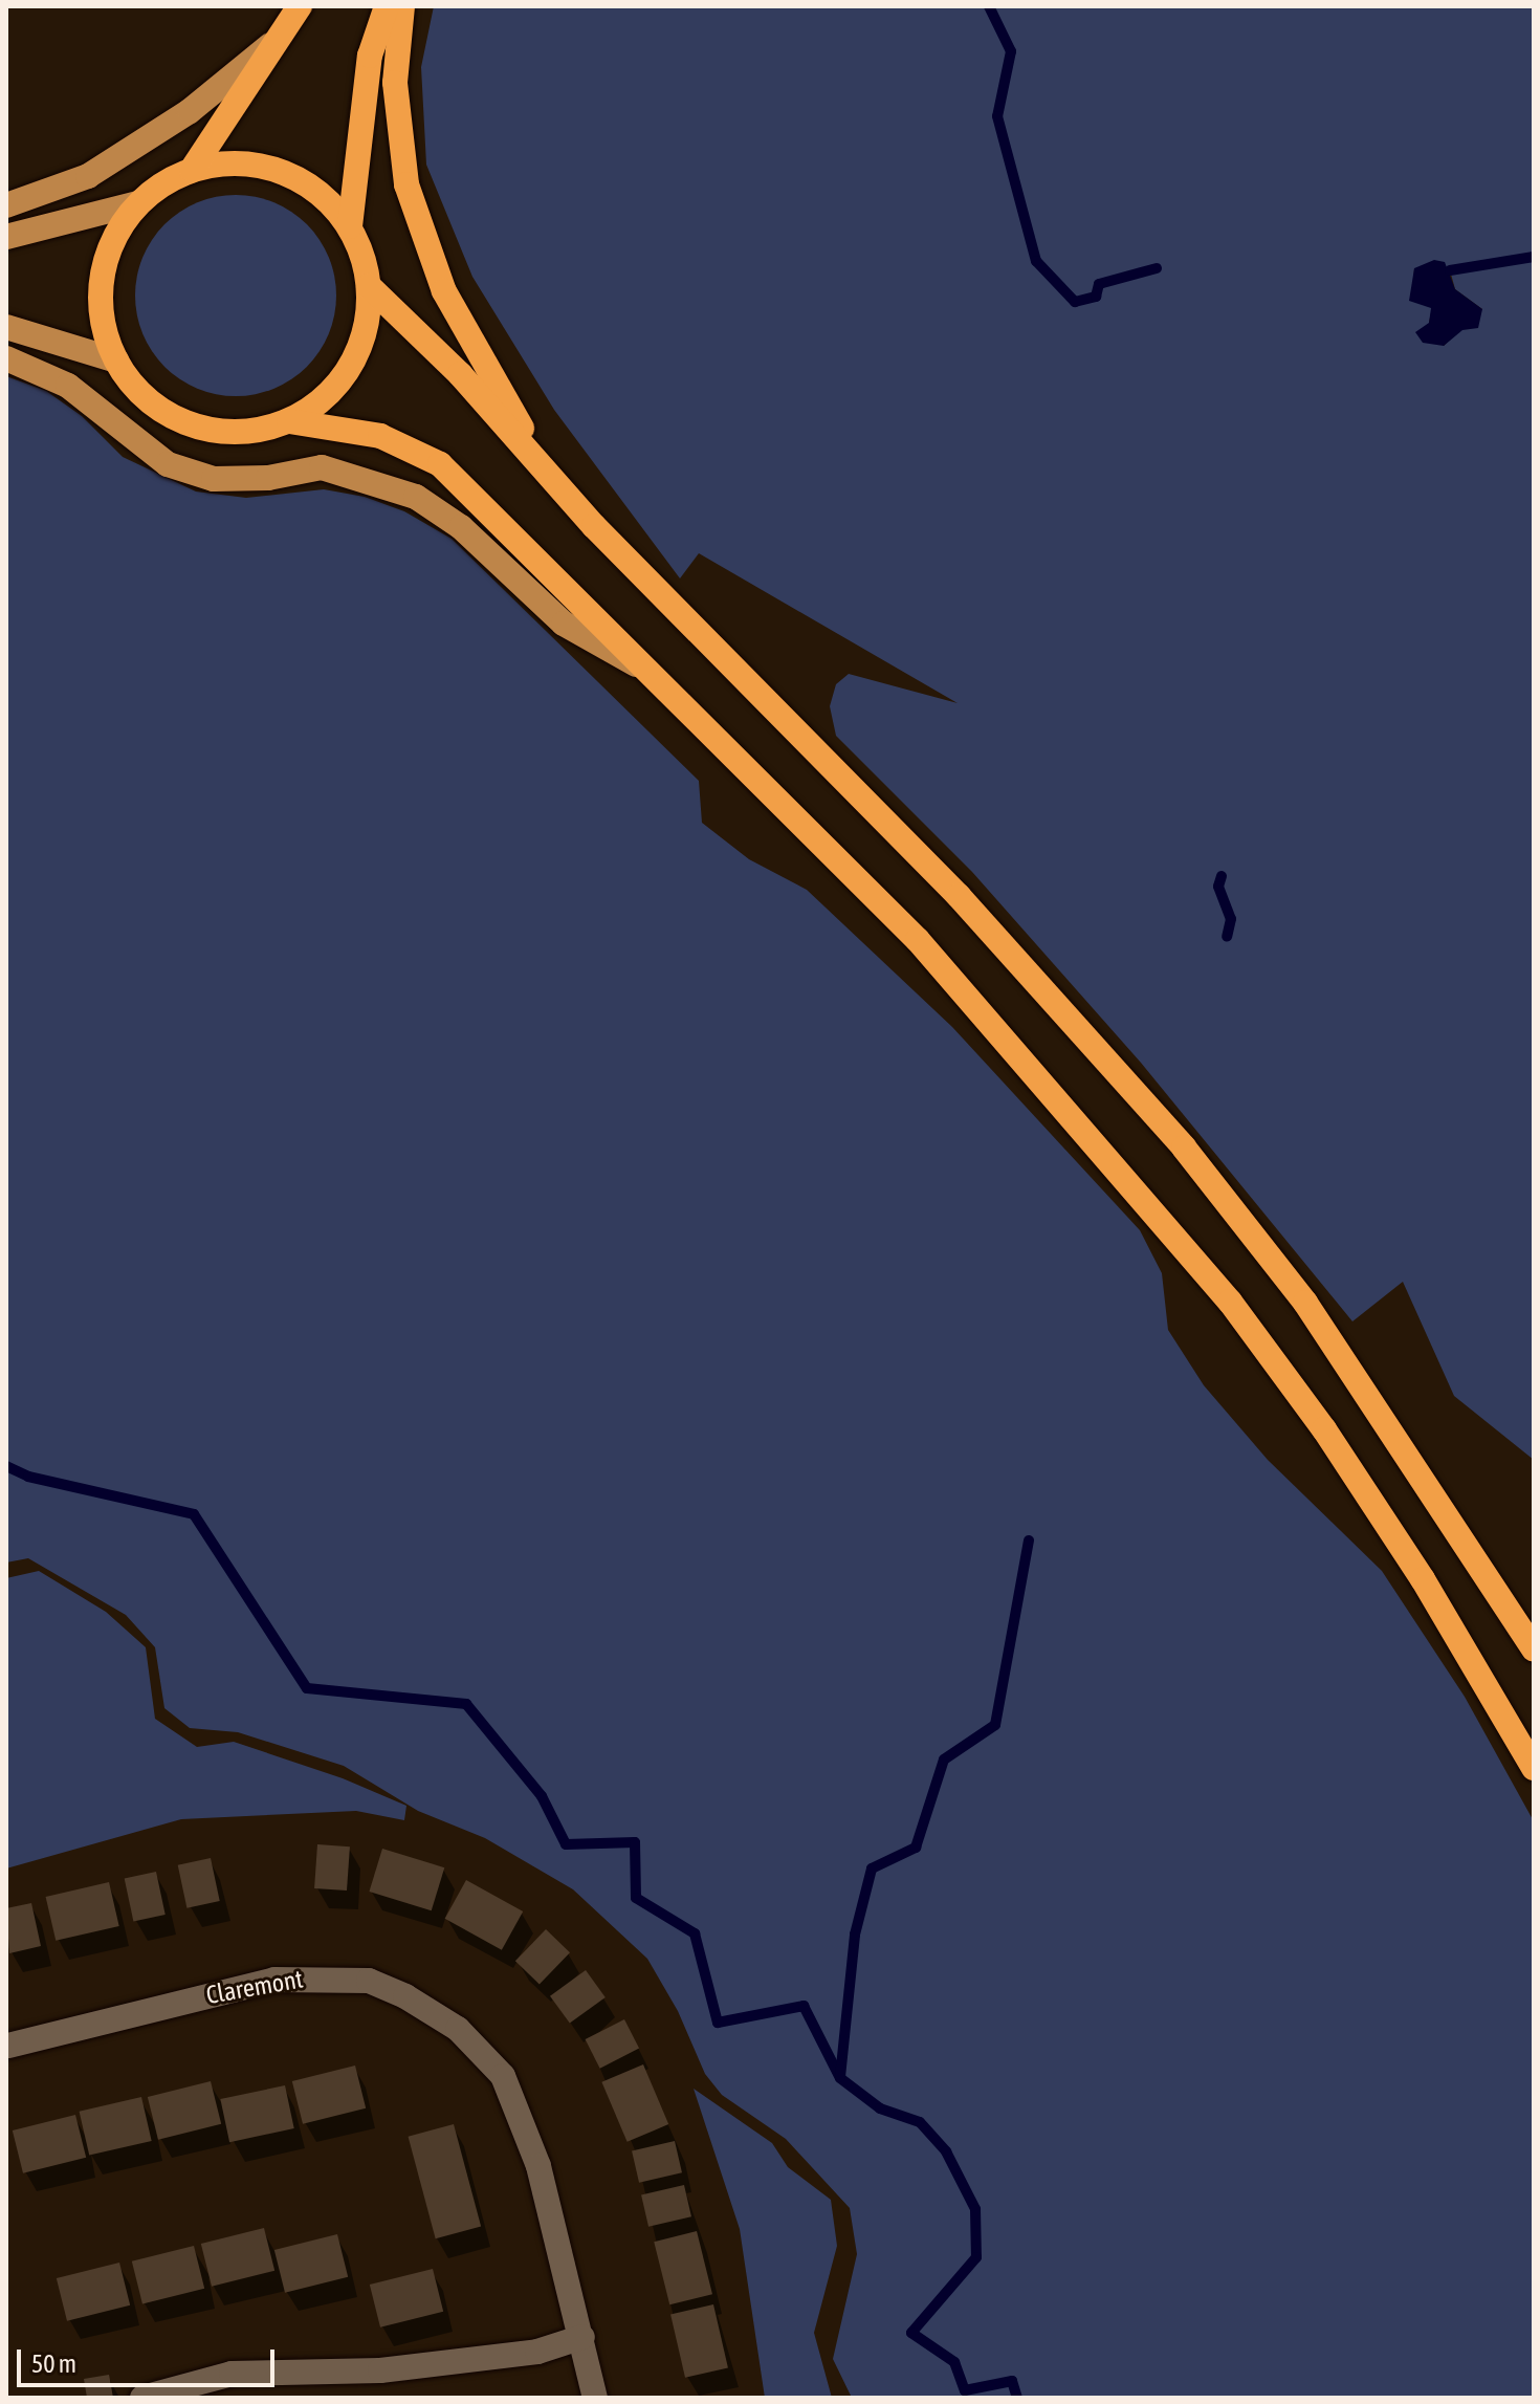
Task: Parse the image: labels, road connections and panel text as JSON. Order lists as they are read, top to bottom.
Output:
{
  "streets": {
    "street": ["Claremont"]
  },
  "scale_bar": "50 m"
}
